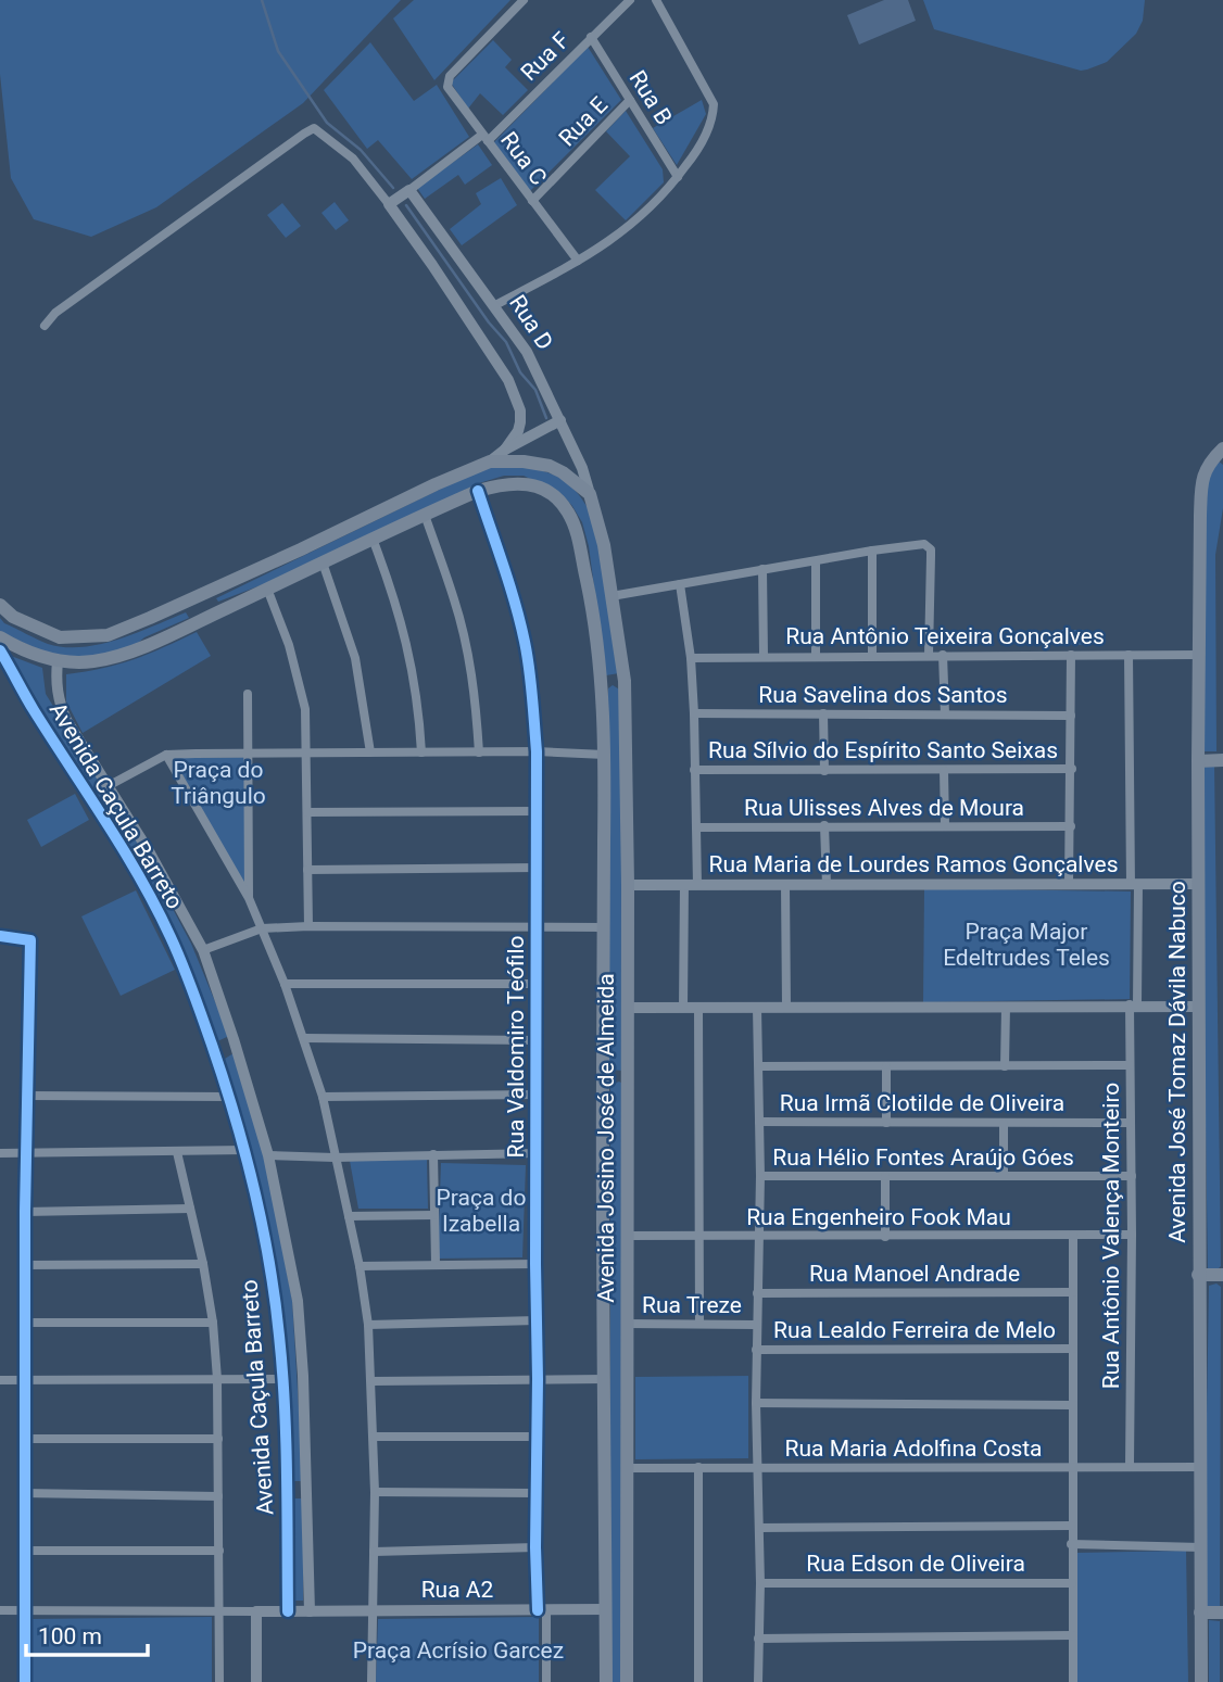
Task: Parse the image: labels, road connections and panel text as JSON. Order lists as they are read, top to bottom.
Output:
{
  "streets": {
    "main road": ["Avenida José Tomaz Dávila Nabuco", "Avenida Josino José de Almeida"],
    "street": [
      "Rua F",
      "Rua B",
      "Rua E",
      "Rua C",
      "Rua D",
      "Rua Antônio Teixeira Gonçalves",
      "Rua Savelina dos Santos",
      "Rua Sílvio do Espírito Santo Seixas",
      "Avenida Caçula Barreto",
      "Rua Ulisses Alves de Moura",
      "Rua Maria de Lourdes Ramos Gonçalves",
      "Rua Valdomiro Teófilo",
      "Rua Irmã Clotilde de Oliveira",
      "Rua Hélio Fontes Araújo Góes",
      "Rua Engenheiro Fook Mau",
      "Rua Antônio Valença Monteiro",
      "Rua Manoel Andrade",
      "Rua Treze",
      "Rua Lealdo Ferreira de Melo",
      "Rua Maria Adolfina Costa",
      "Rua Edson de Oliveira",
      "Rua A2"
    ]
  },
  "crossings": [
    ["Rua F", "Rua B"],
    ["Rua F", "Rua C"],
    ["Rua F", "Rua D"],
    ["Rua B", "Rua E"],
    ["Rua E", "Rua C"],
    ["Rua D", "Avenida Josino José de Almeida"],
    ["Rua Antônio Teixeira Gonçalves", "Avenida José Tomaz Dávila Nabuco"],
    ["Rua Antônio Teixeira Gonçalves", "Rua Antônio Valença Monteiro"],
    ["Avenida Caçula Barreto", "Rua A2"],
    ["Rua Maria de Lourdes Ramos Gonçalves", "Avenida José Tomaz Dávila Nabuco"],
    ["Rua Maria de Lourdes Ramos Gonçalves", "Avenida Josino José de Almeida"],
    ["Rua Maria de Lourdes Ramos Gonçalves", "Rua Antônio Valença Monteiro"],
    ["Rua Valdomiro Teófilo", "Avenida Josino José de Almeida"],
    ["Rua Valdomiro Teófilo", "Rua A2"],
    ["Avenida José Tomaz Dávila Nabuco", "Rua Maria Adolfina Costa"],
    ["Rua Irmã Clotilde de Oliveira", "Rua Antônio Valença Monteiro"],
    ["Avenida Josino José de Almeida", "Rua Engenheiro Fook Mau"],
    ["Avenida Josino José de Almeida", "Rua Treze"],
    ["Avenida Josino José de Almeida", "Rua Maria Adolfina Costa"],
    ["Avenida Josino José de Almeida", "Rua A2"],
    ["Rua Hélio Fontes Araújo Góes", "Rua Antônio Valença Monteiro"],
    ["Rua Engenheiro Fook Mau", "Rua Antônio Valença Monteiro"],
    ["Rua Antônio Valença Monteiro", "Rua Maria Adolfina Costa"]
  ],
  "parks": [
    "Praça do Triângulo",
    "Praça Major Edeltrudes Teles",
    "Praça do Izabella",
    "Praça Acrísio Garcez"
  ],
  "scale_bar": "100 m"
}
